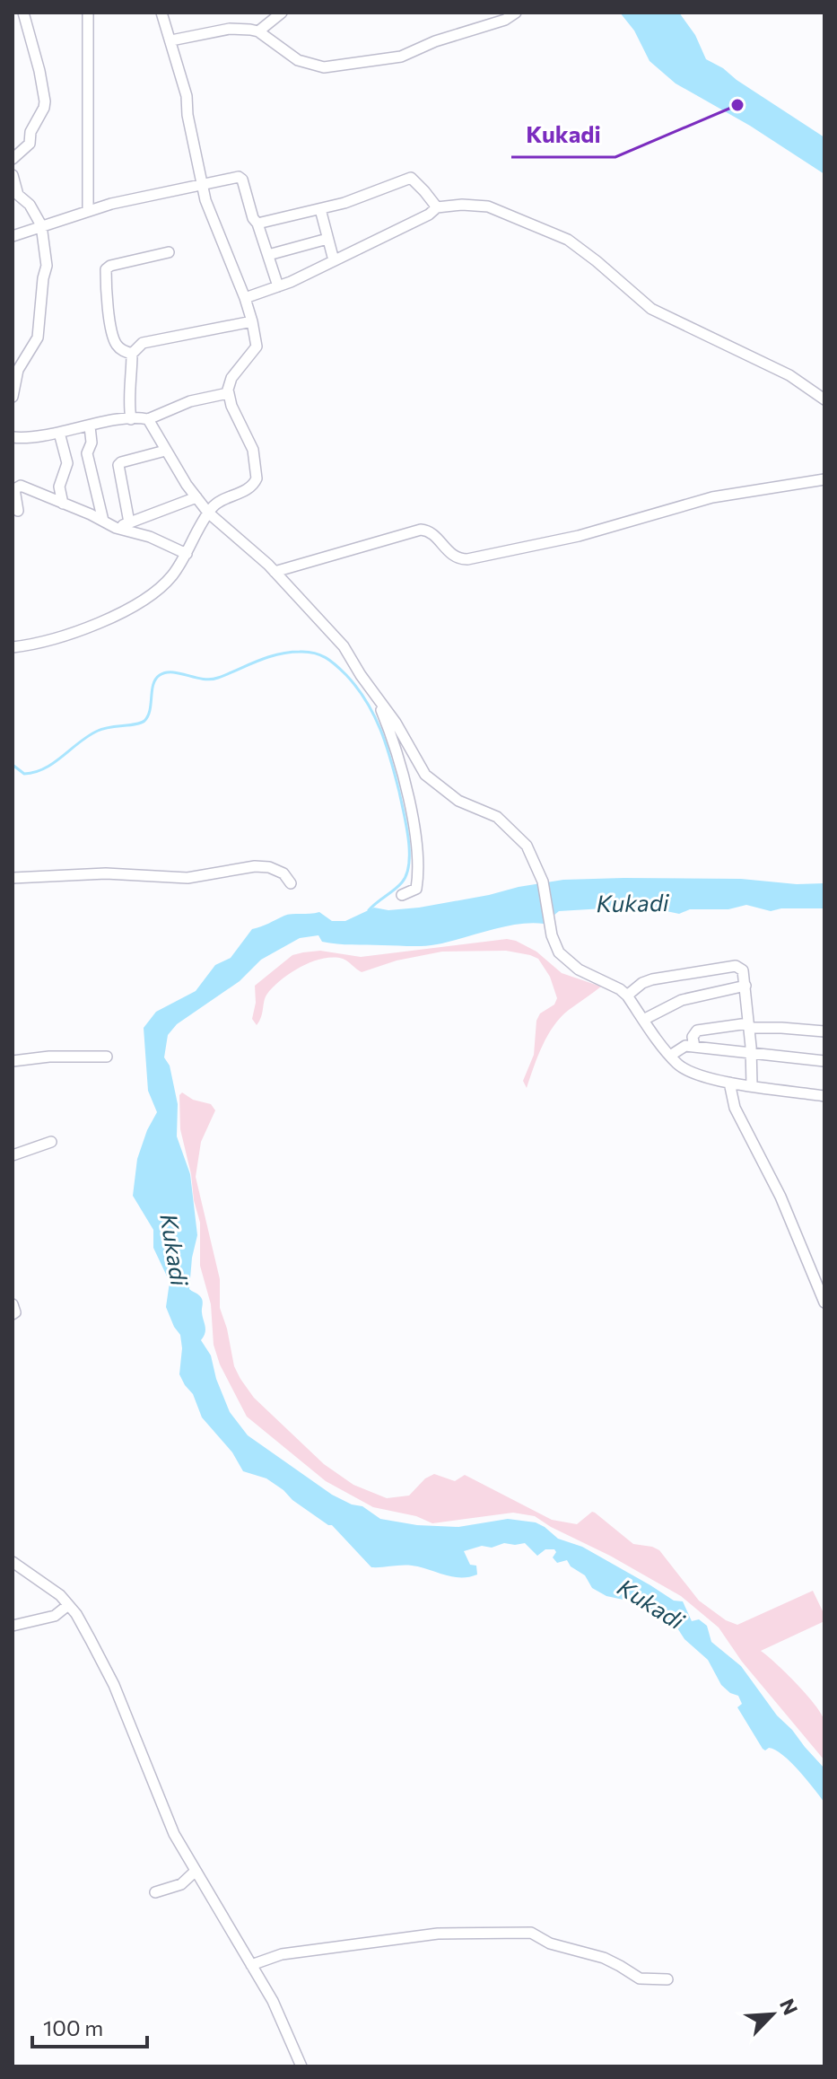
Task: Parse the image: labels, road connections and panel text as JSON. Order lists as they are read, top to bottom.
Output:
{
  "water": ["Kukadi"],
  "places": ["Kukadi"],
  "scale_bar": "100 m",
  "north": "top right"
}
